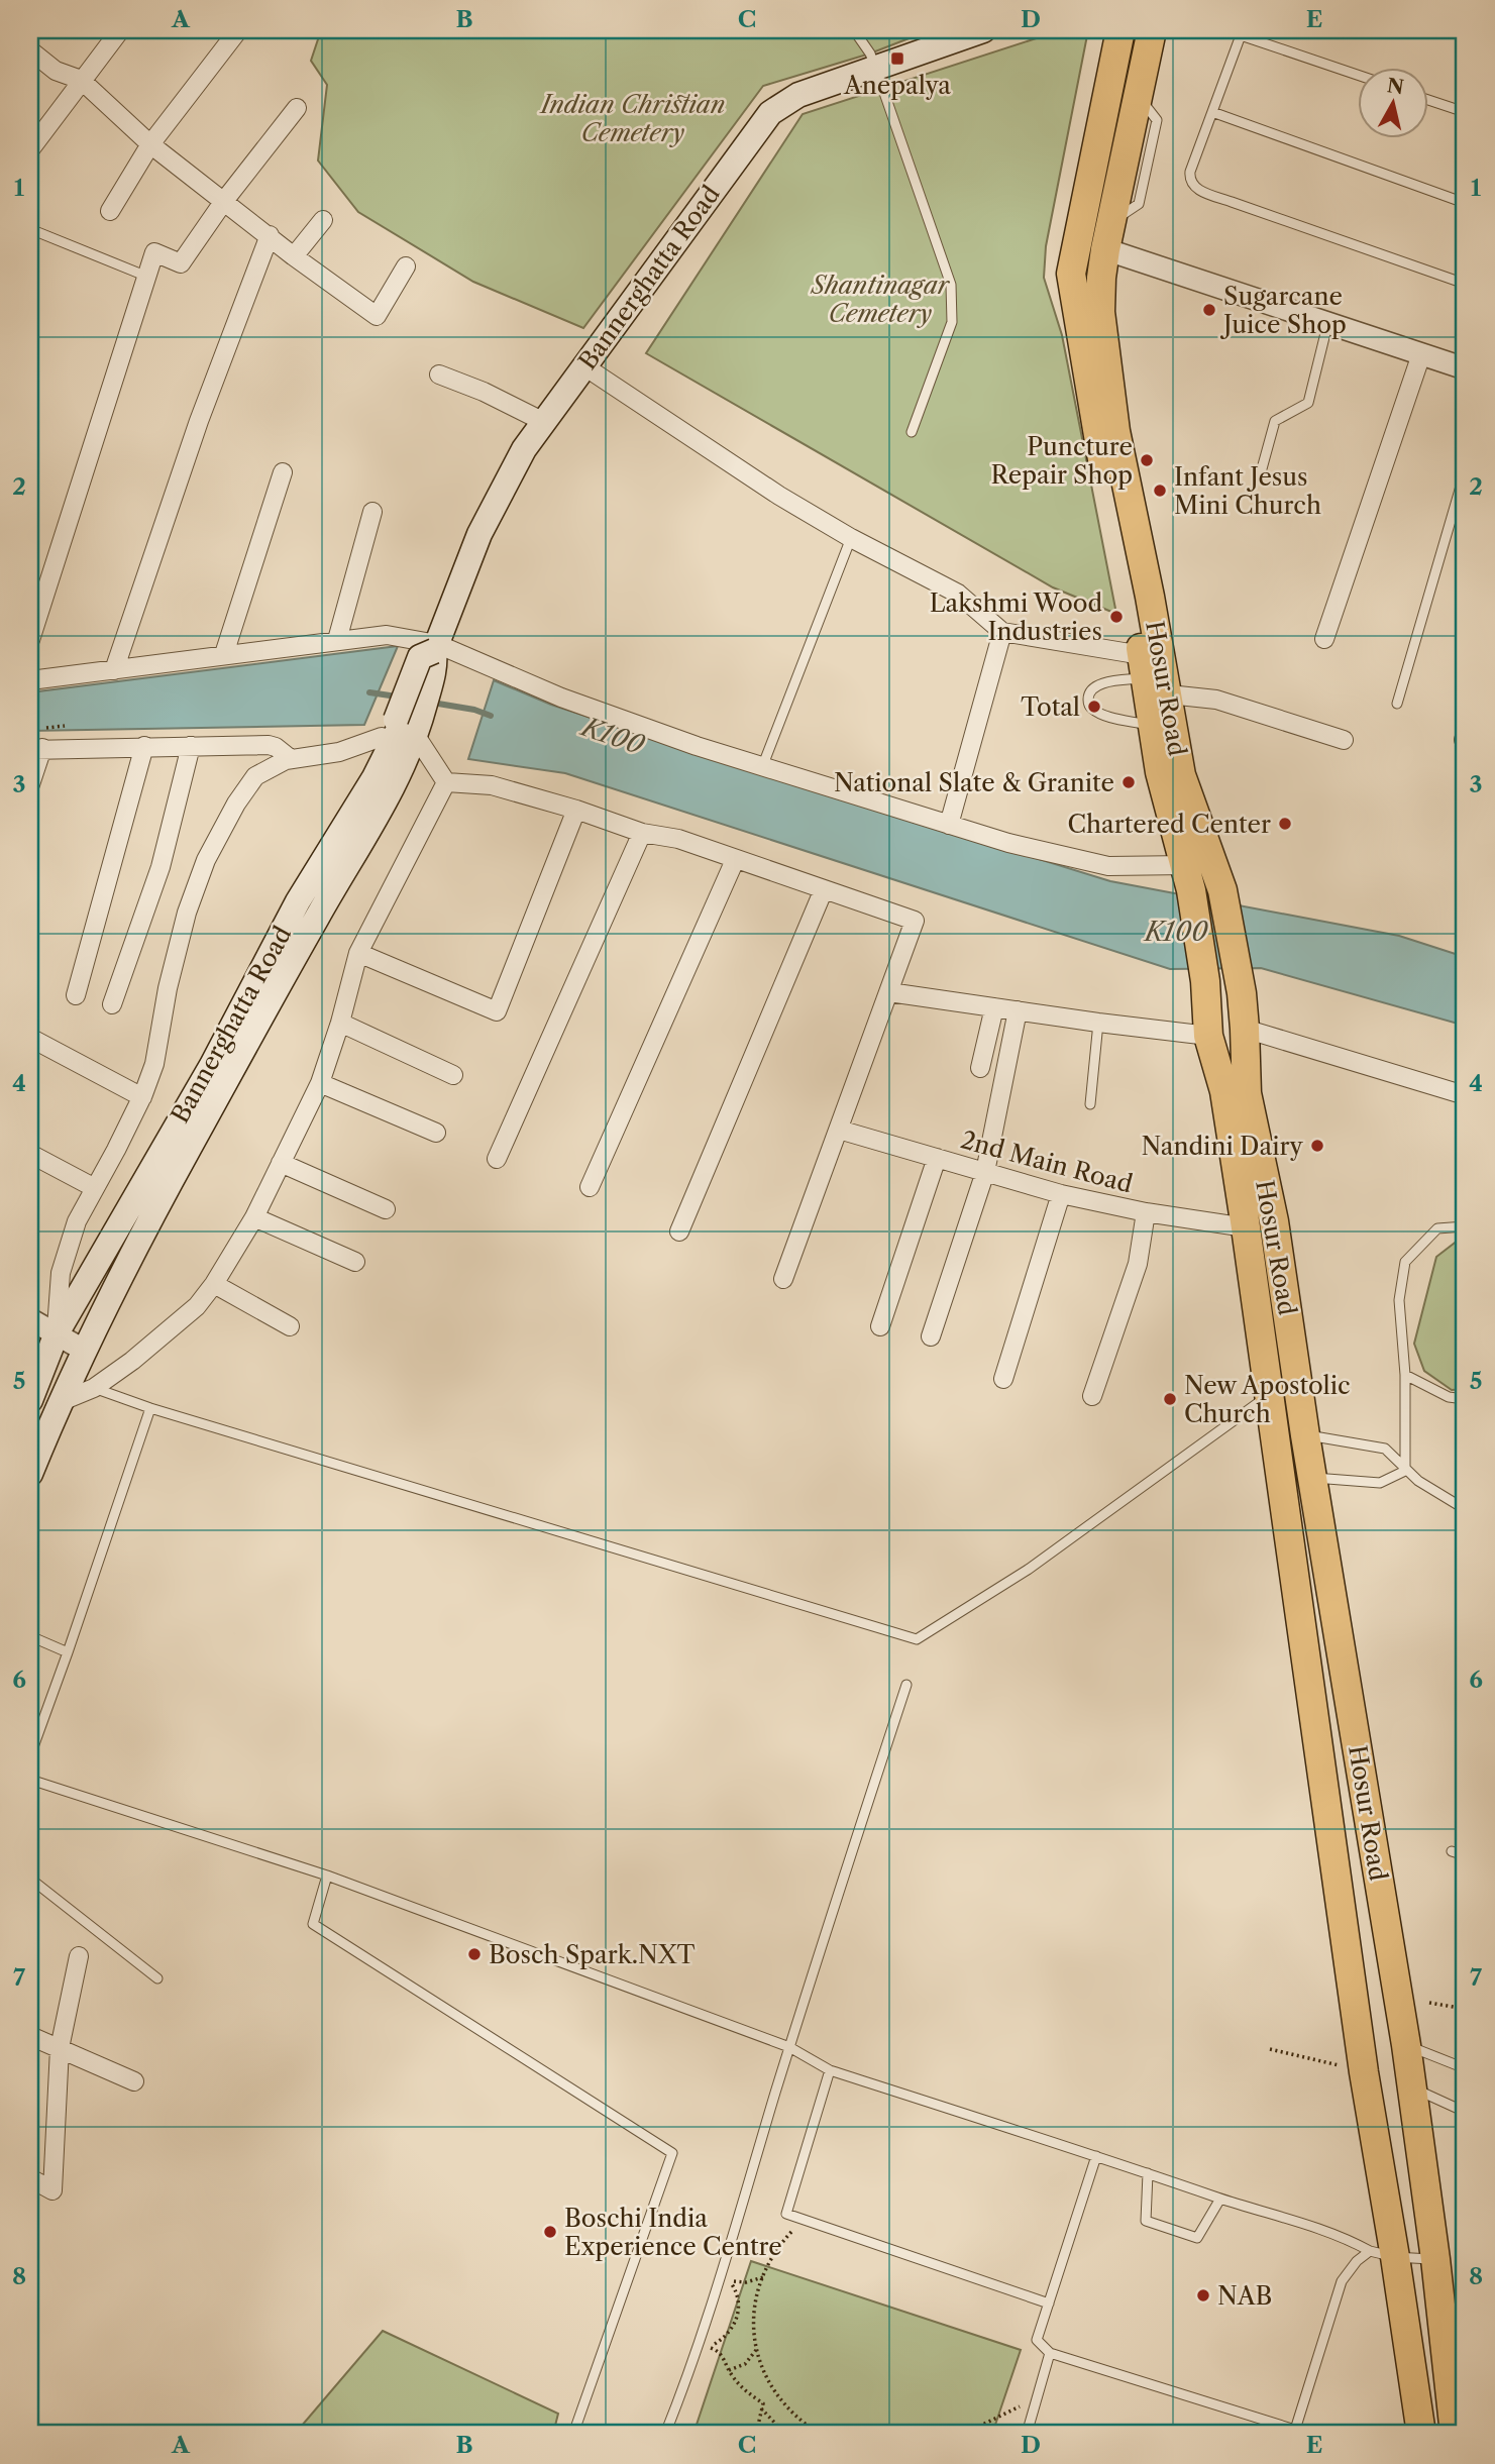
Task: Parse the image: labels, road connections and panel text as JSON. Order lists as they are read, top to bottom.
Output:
{
  "streets": {
    "main road": ["Bannerghatta Road", "Hosur Road"],
    "street": ["2nd Main Road"]
  },
  "crossings": [
    ["Hosur Road", "2nd Main Road"]
  ],
  "water": ["K100"],
  "parks": ["Indian Christian Cemetery", "Shantinagar Cemetery"],
  "places": {
    "transit": ["Anepalya"],
    "other": [
      "Sugarcane Juice Shop",
      "Puncture Repair Shop",
      "Infant Jesus Mini Church",
      "Lakshmi Wood Industries",
      "Total",
      "National Slate & Granite",
      "Chartered Center",
      "Nandini Dairy",
      "New Apostolic Church",
      "Bosch Spark.NXT",
      "Boschi India Experience Centre",
      "NAB"
    ]
  },
  "north": "top",
  "grid": {
    "columns": [
      "A",
      "B",
      "C",
      "D",
      "E"
    ],
    "rows": [
      "1",
      "2",
      "3",
      "4",
      "5",
      "6",
      "7",
      "8"
    ]
  }
}
